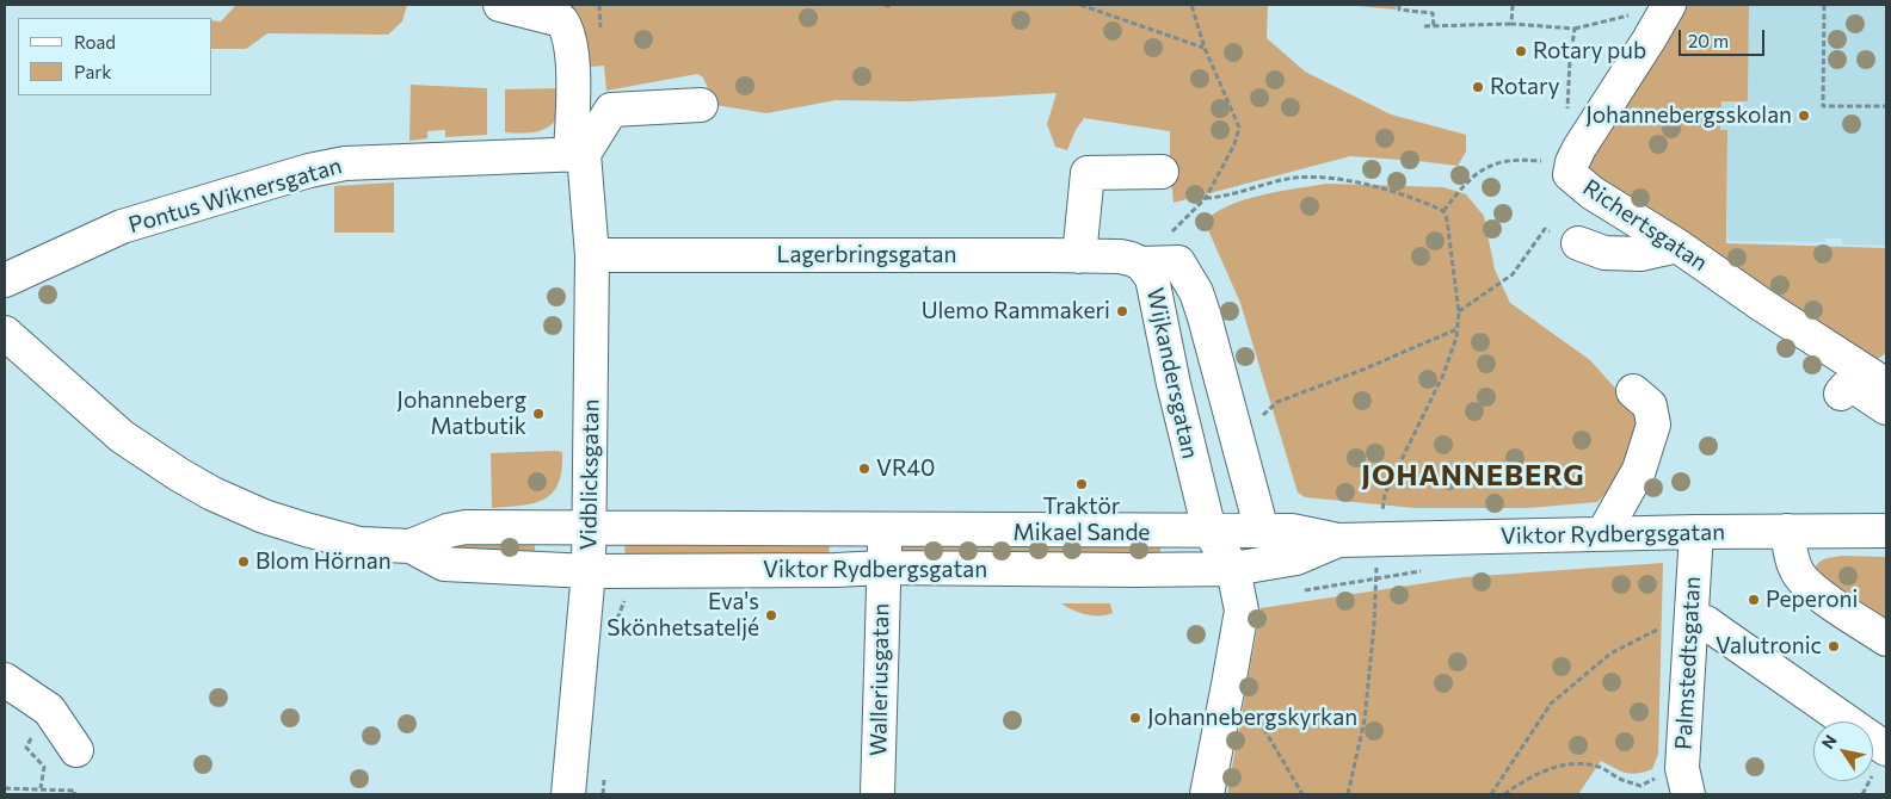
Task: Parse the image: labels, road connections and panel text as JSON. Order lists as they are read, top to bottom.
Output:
{
  "streets": {
    "street": [
      "Pontus Wiknersgatan",
      "Richertsgatan",
      "Lagerbringsgatan",
      "Wijkandersgatan",
      "Vidblicksgatan",
      "Viktor Rydbergsgatan",
      "Palmstedtsgatan",
      "Walleriusgatan"
    ]
  },
  "crossings": [
    ["Pontus Wiknersgatan", "Vidblicksgatan"],
    ["Lagerbringsgatan", "Wijkandersgatan"],
    ["Lagerbringsgatan", "Vidblicksgatan"],
    ["Wijkandersgatan", "Viktor Rydbergsgatan"],
    ["Vidblicksgatan", "Viktor Rydbergsgatan"],
    ["Viktor Rydbergsgatan", "Palmstedtsgatan"],
    ["Viktor Rydbergsgatan", "Walleriusgatan"]
  ],
  "districts": ["JOHANNEBERG"],
  "places": [
    "Rotary pub",
    "Rotary",
    "Johannebergsskolan",
    "Ulemo Rammakeri",
    "Johanneberg Matbutik",
    "VR40",
    "Traktör Mikael Sande",
    "Blom Hörnan",
    "Peperoni",
    "Eva's Skönhetsateljé",
    "Valutronic",
    "Johannebergskyrkan"
  ],
  "legend": ["Road", "Park"],
  "scale_bar": "20 m",
  "north": "top left"
}
